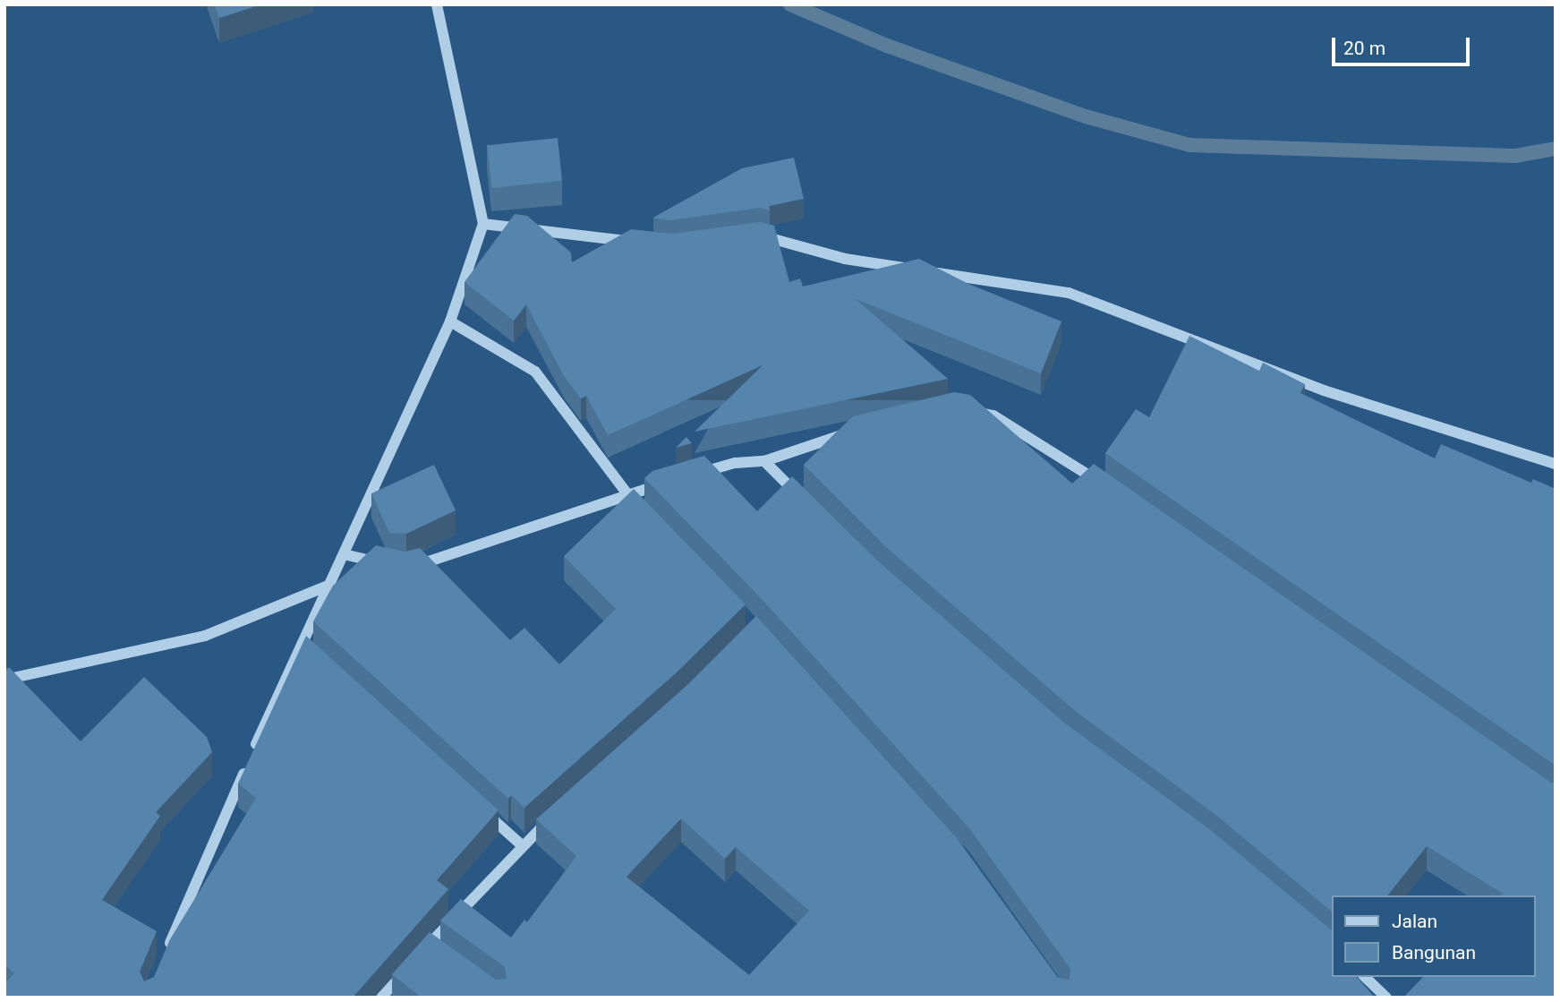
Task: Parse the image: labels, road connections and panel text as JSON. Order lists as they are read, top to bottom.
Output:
{
  "legend": ["Jalan", "Bangunan"],
  "scale_bar": "20 m"
}
